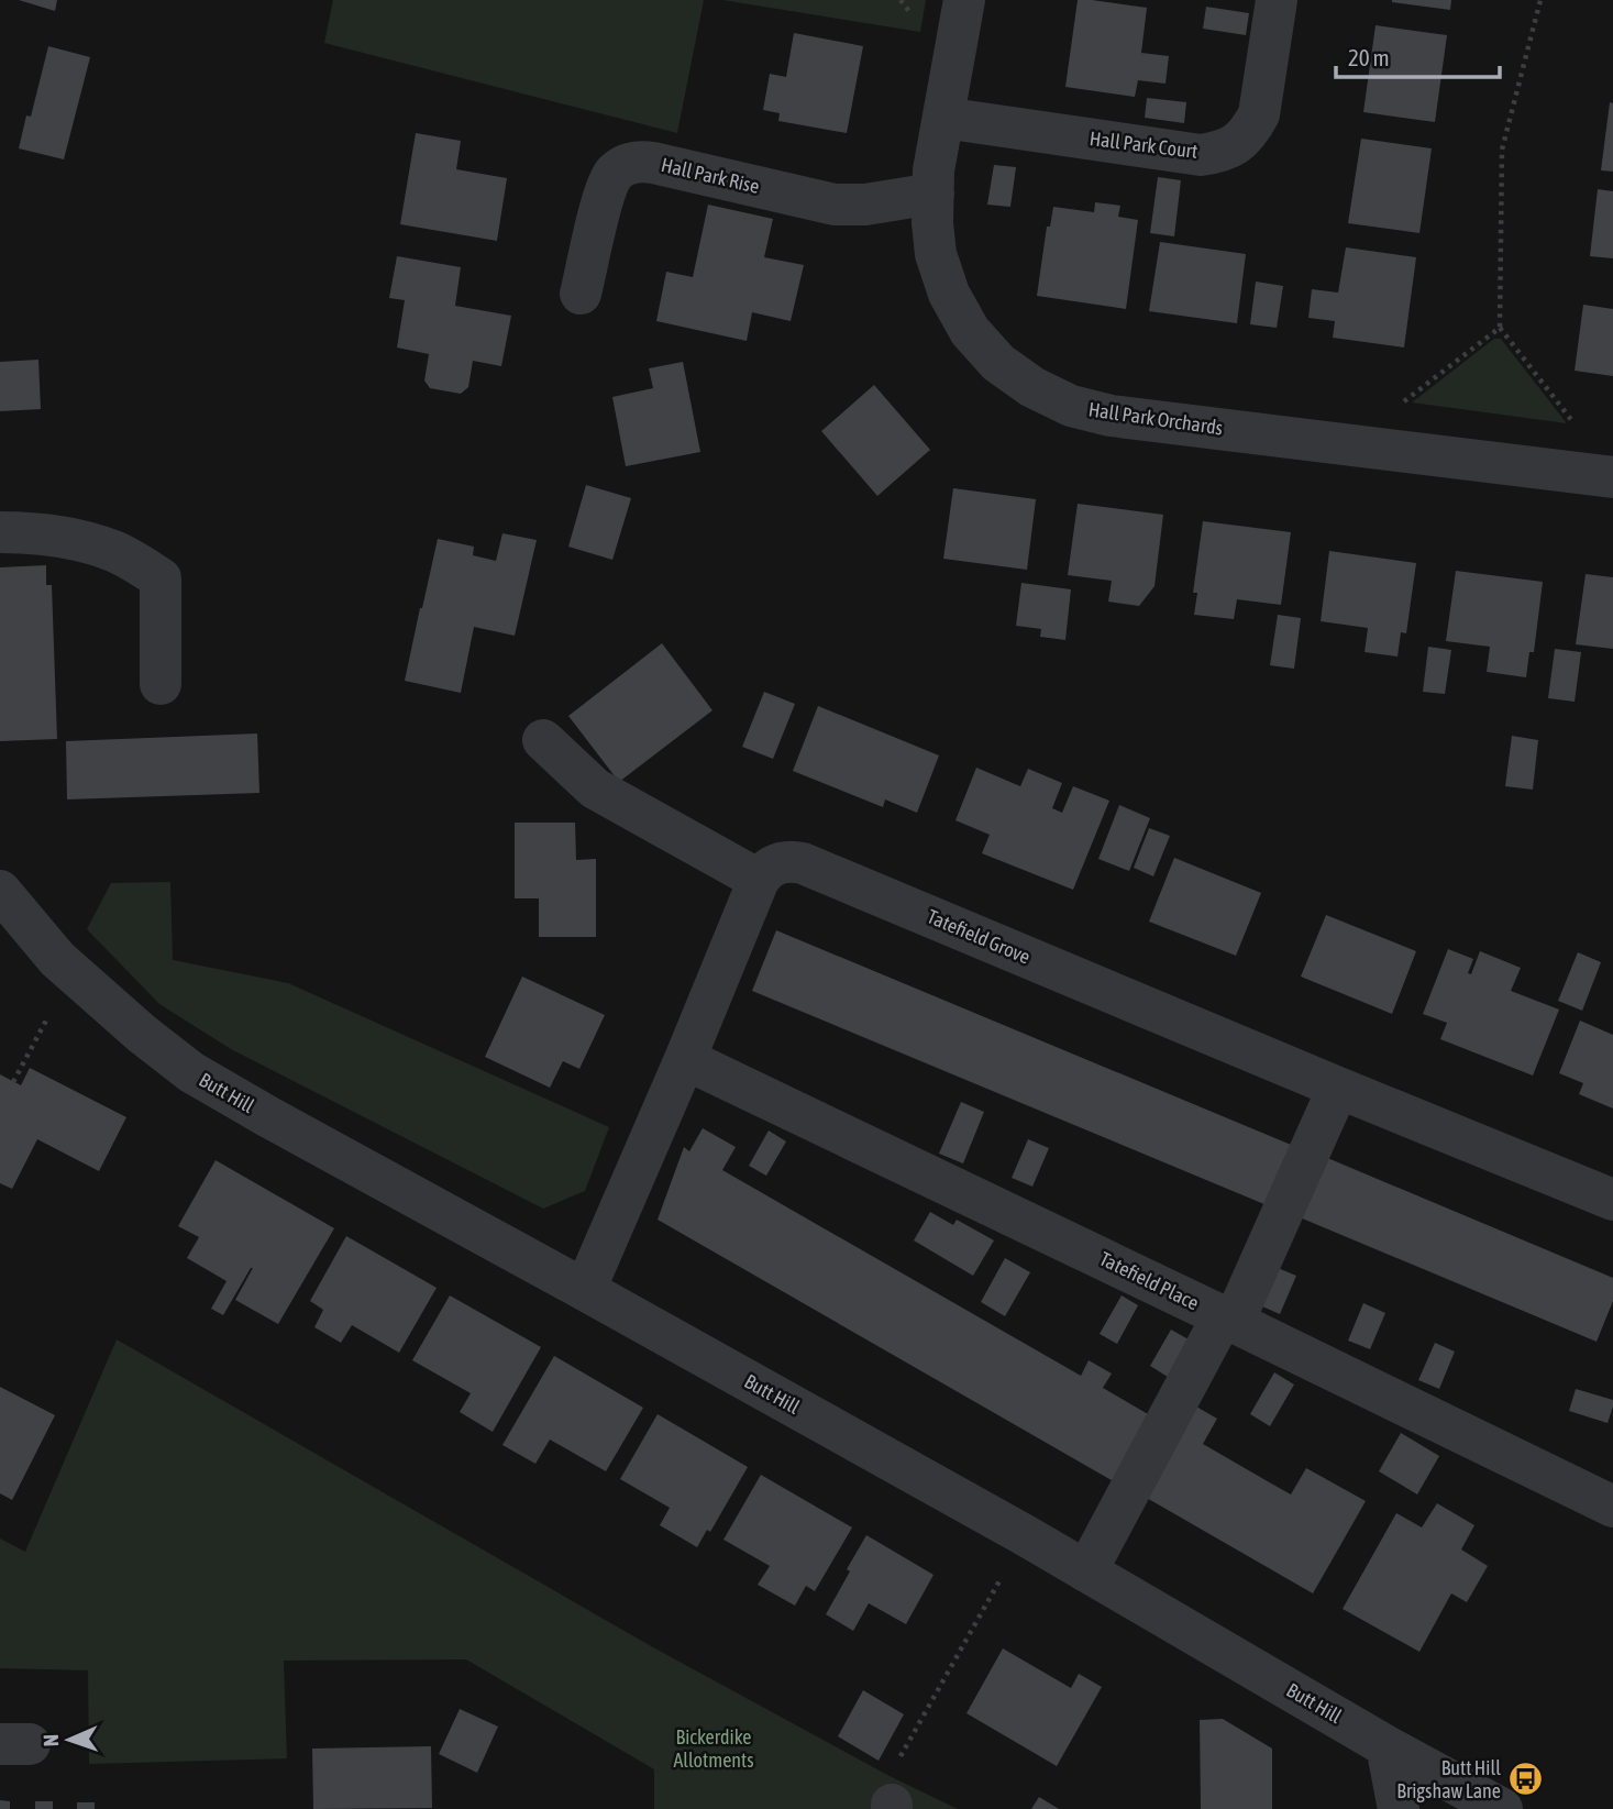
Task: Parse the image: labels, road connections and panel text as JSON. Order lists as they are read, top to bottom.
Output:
{
  "streets": {
    "street": [
      "Hall Park Court",
      "Hall Park Rise",
      "Hall Park Orchards",
      "Tatefield Grove",
      "Butt Hill",
      "Tatefield Place"
    ]
  },
  "crossings": [
    ["Hall Park Court", "Hall Park Orchards"],
    ["Hall Park Rise", "Hall Park Orchards"]
  ],
  "parks": ["Bickerdike Allotments"],
  "places": {
    "bus stop": ["Butt Hill Brigshaw Lane"]
  },
  "scale_bar": "20 m",
  "north": "left"
}
